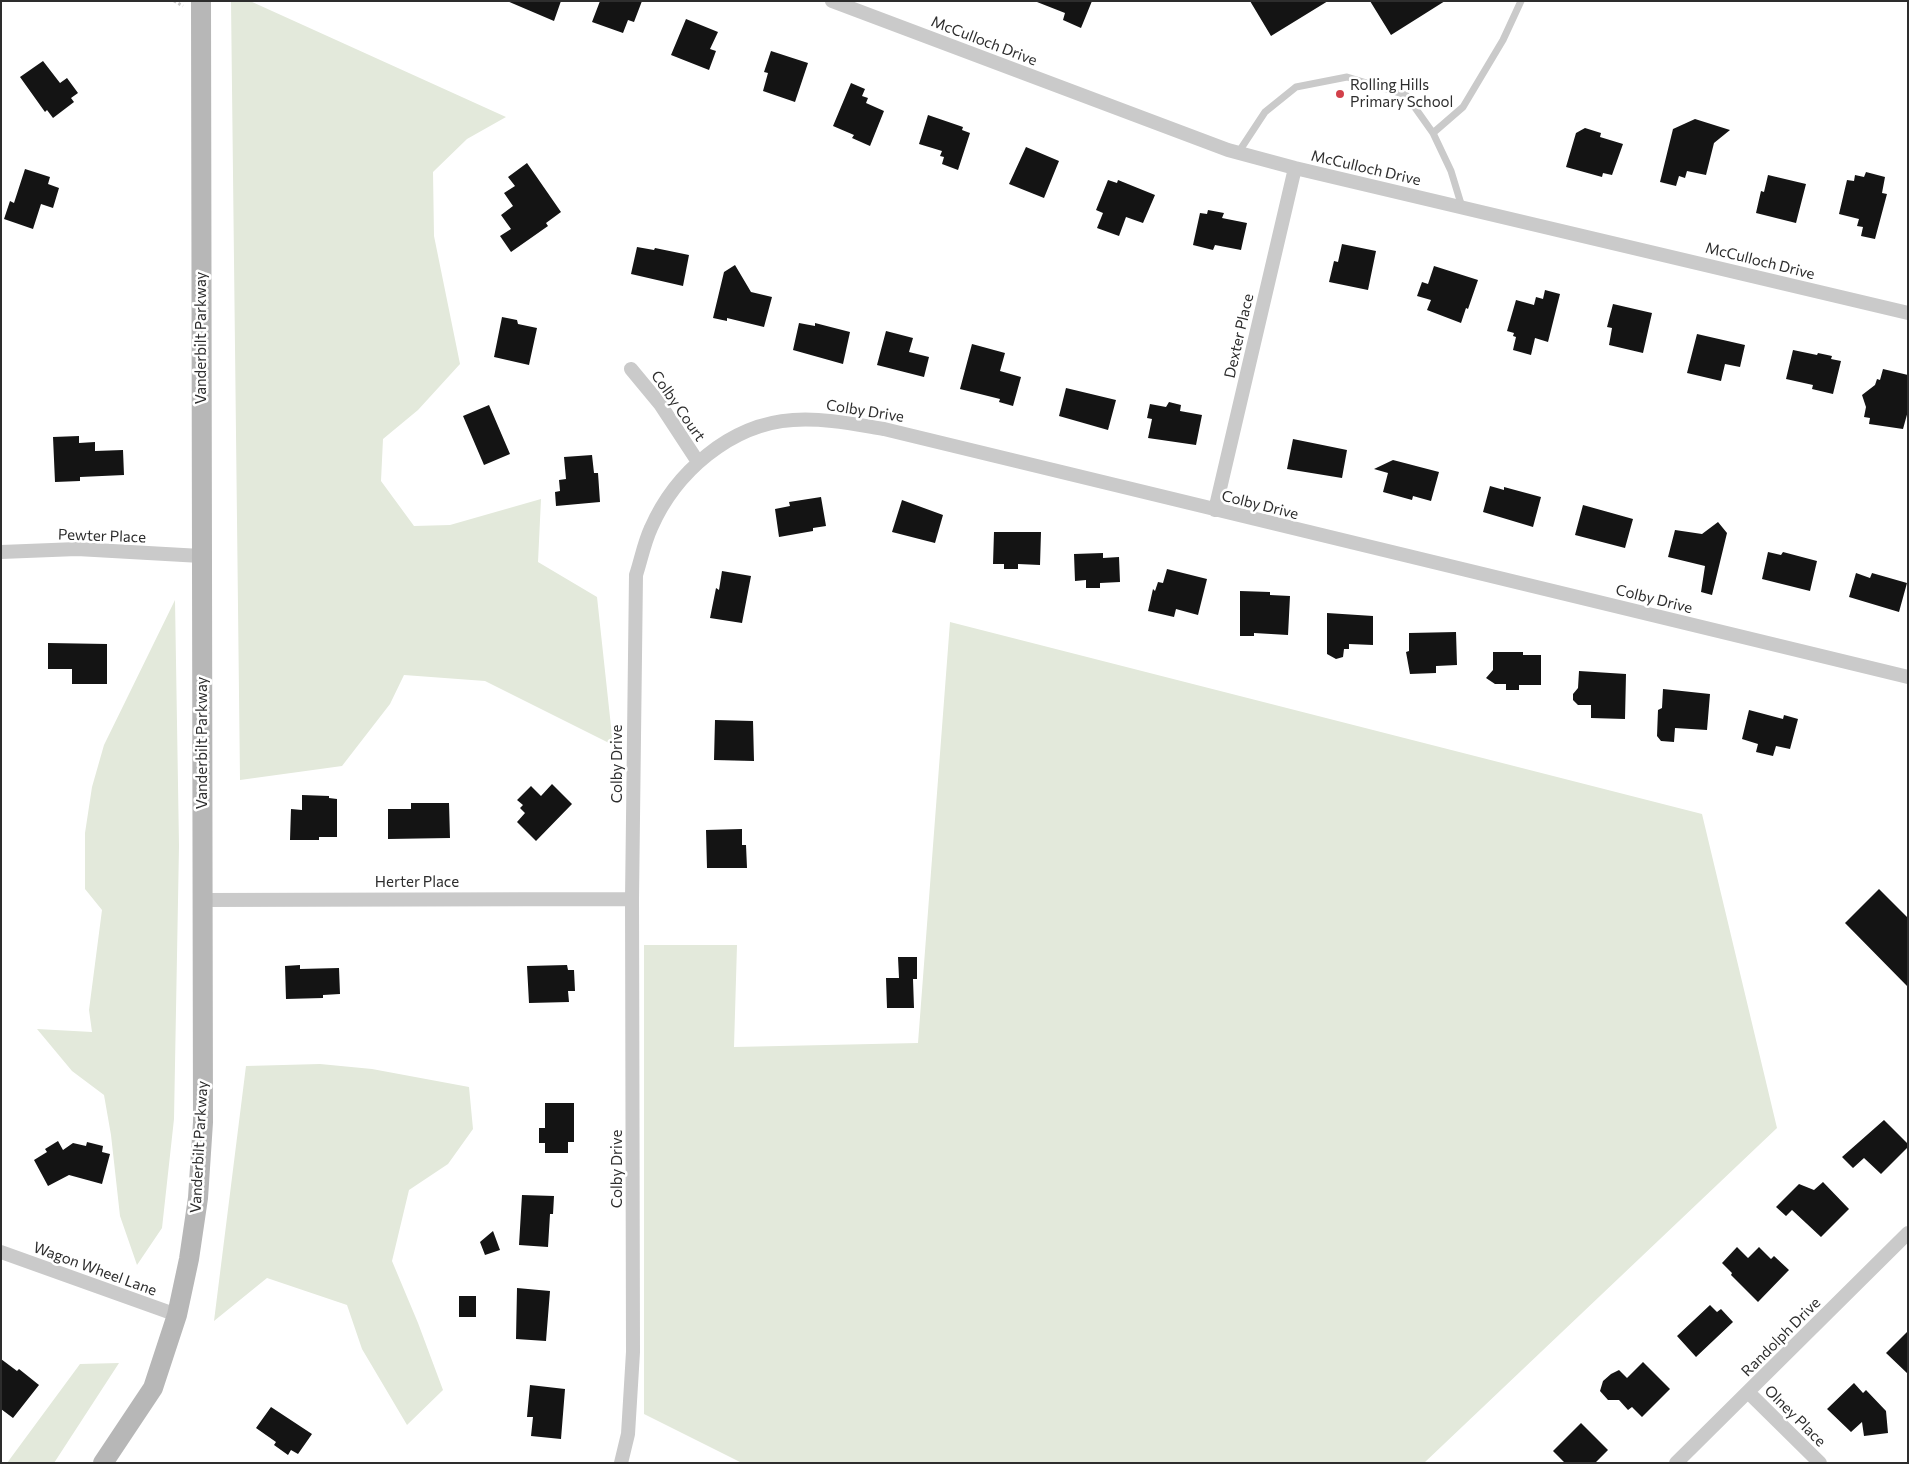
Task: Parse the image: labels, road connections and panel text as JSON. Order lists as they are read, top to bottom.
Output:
{
  "streets": {
    "main road": ["Vanderbilt Parkway"],
    "street": [
      "McCulloch Drive",
      "Dexter Place",
      "Colby Court",
      "Colby Drive",
      "Pewter Place",
      "Herter Place",
      "Wagon Wheel Lane",
      "Randolph Drive",
      "Olney Place"
    ]
  },
  "crossings": [
    ["McCulloch Drive", "Dexter Place"],
    ["Dexter Place", "Colby Drive"],
    ["Vanderbilt Parkway", "Pewter Place"],
    ["Vanderbilt Parkway", "Herter Place"],
    ["Vanderbilt Parkway", "Wagon Wheel Lane"],
    ["Colby Court", "Colby Drive"],
    ["Colby Drive", "Herter Place"],
    ["Randolph Drive", "Olney Place"]
  ],
  "places": ["Rolling Hills Primary School"]
}
